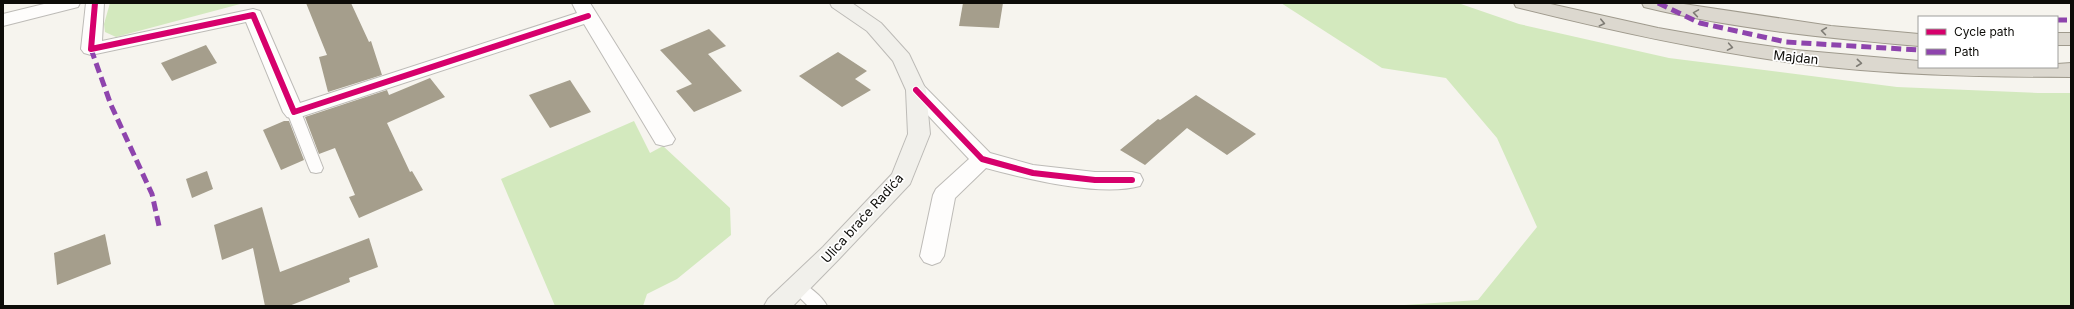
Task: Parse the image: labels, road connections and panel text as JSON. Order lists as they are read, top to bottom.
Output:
{
  "streets": {
    "highway": ["Majdan"],
    "main road": ["Ulica braće Radića"]
  },
  "legend": ["Cycle path", "Path"]
}
